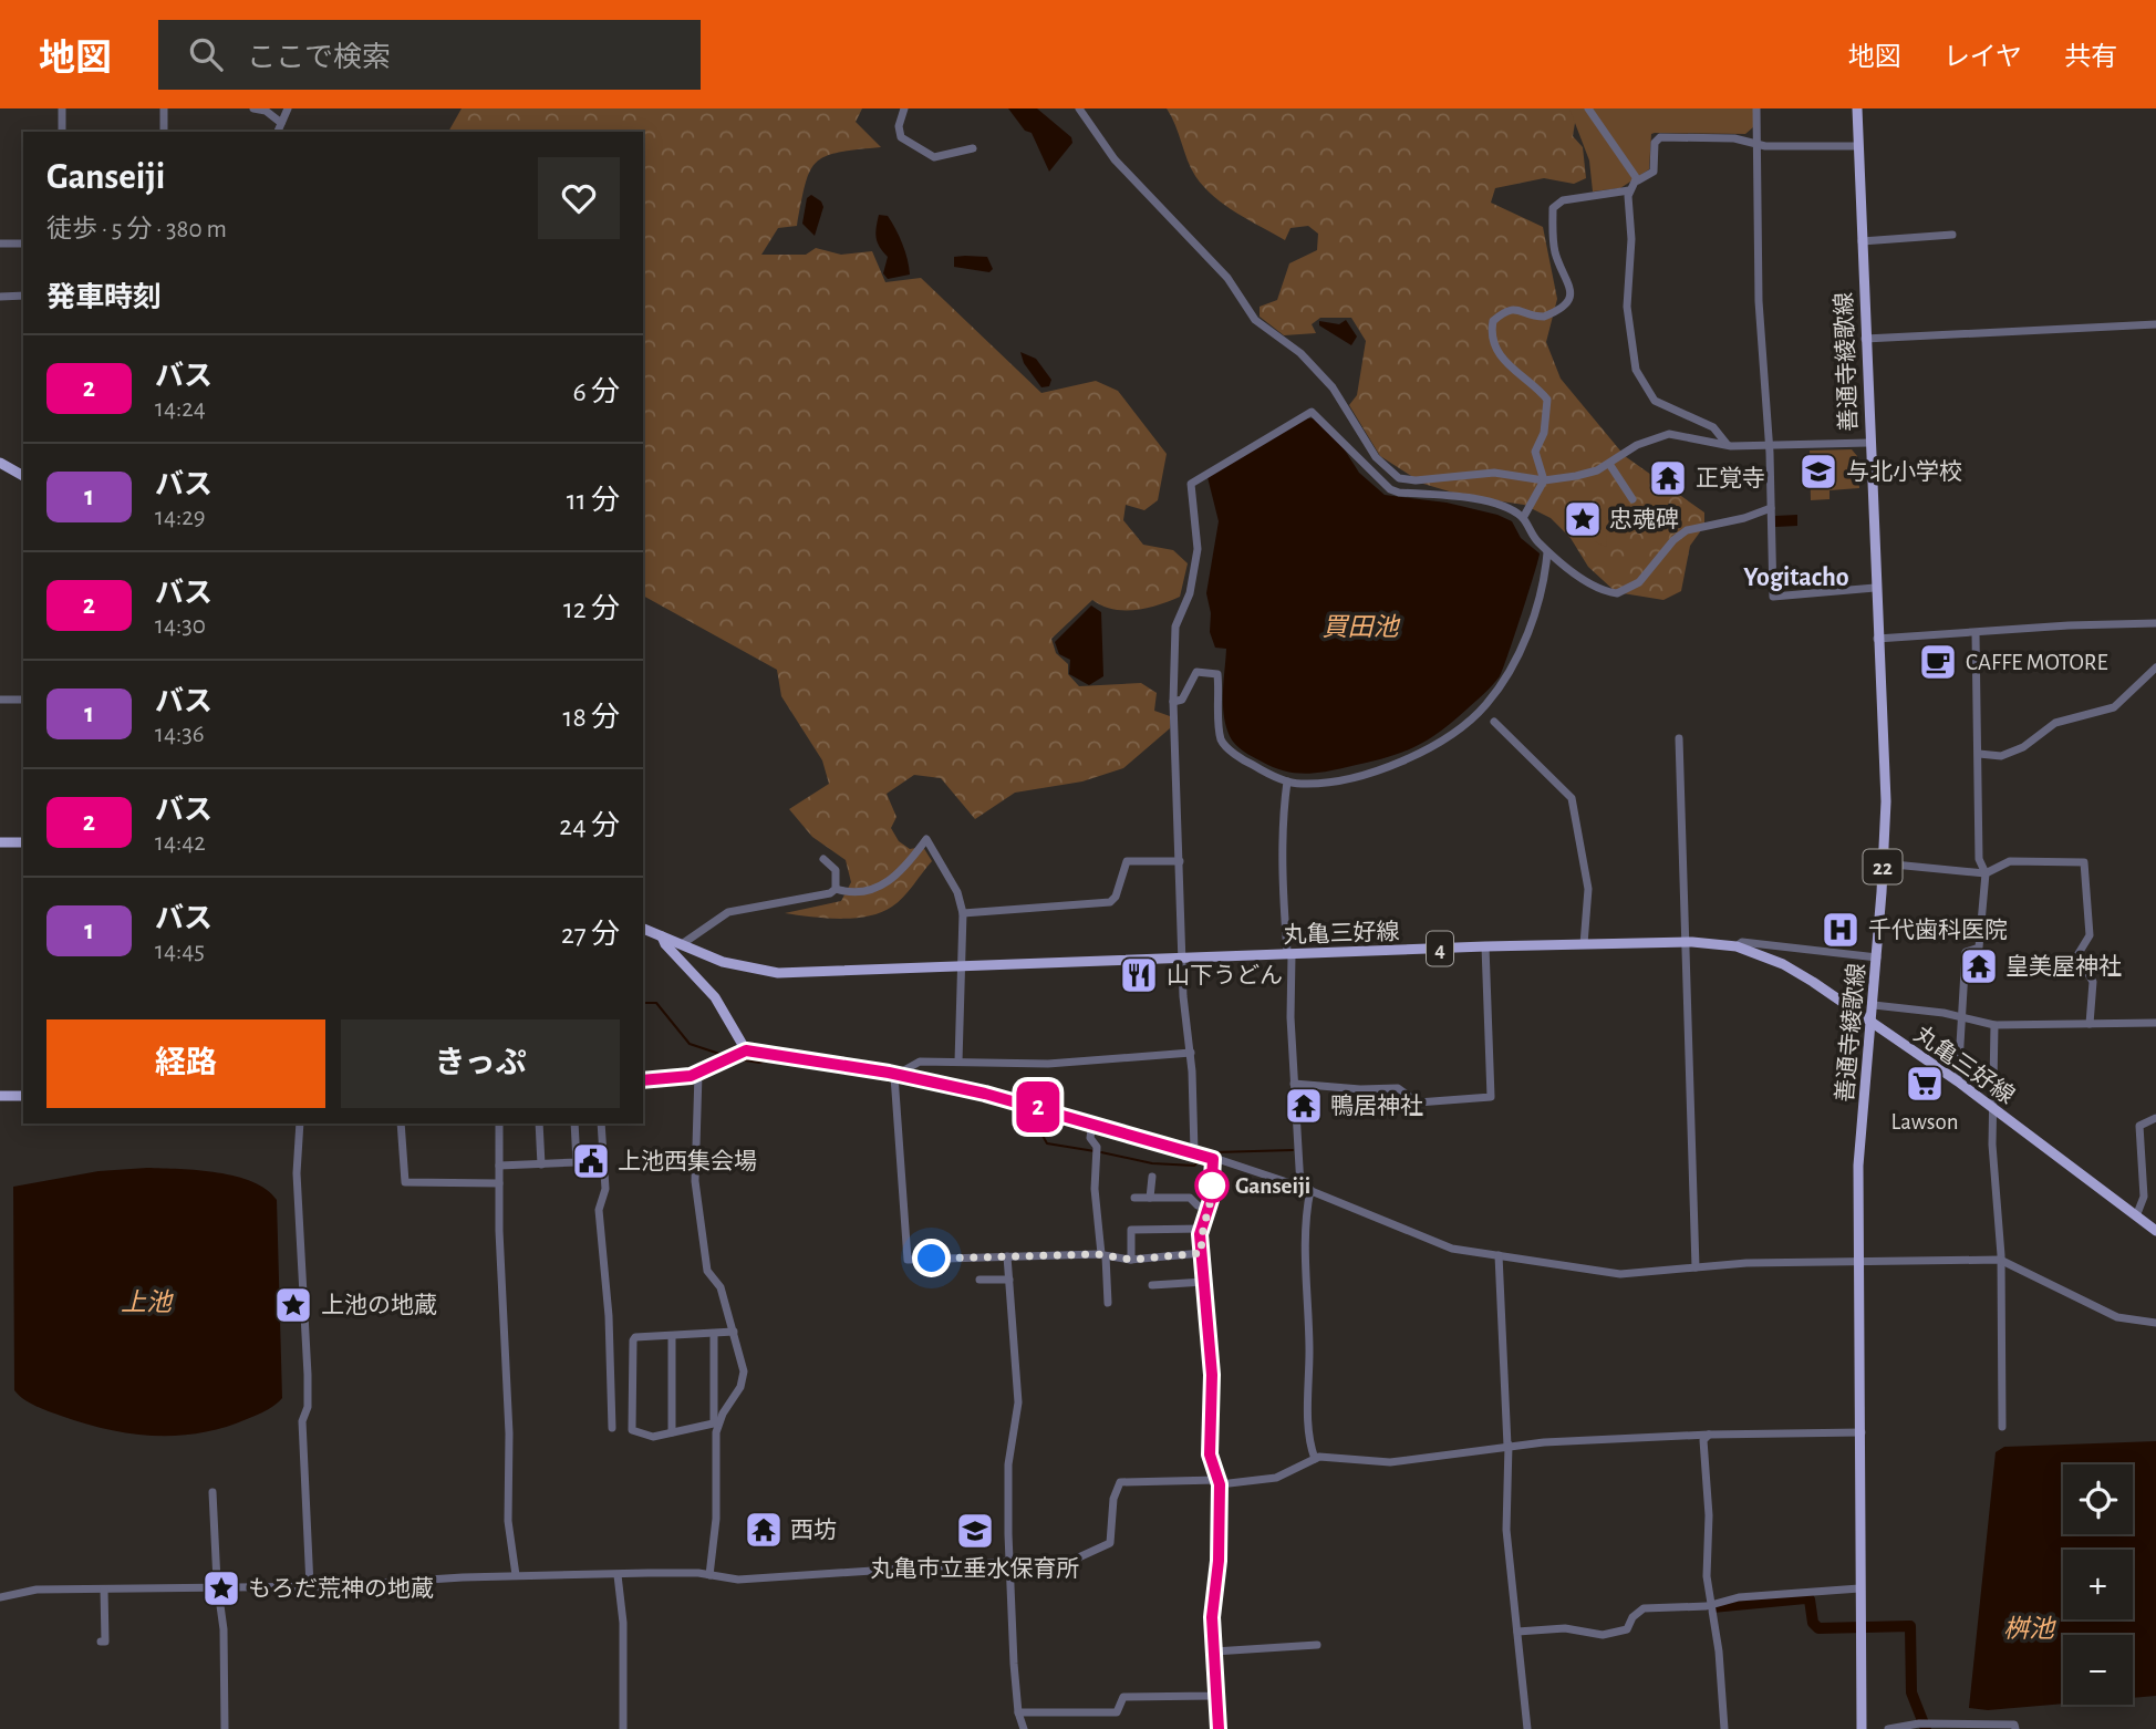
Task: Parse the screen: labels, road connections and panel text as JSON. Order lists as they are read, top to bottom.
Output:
{
  "streets": {
    "main road": [
      "善通寺綾歌線",
      "22",
      "丸亀三好線",
      "4"
    ]
  },
  "crossings": [
    ["善通寺綾歌線", "丸亀三好線"]
  ],
  "districts": ["Yogitacho"],
  "water": ["買田池", "上池", "桝池"],
  "places": {
    "school or university": ["与北小学校", "丸亀市立垂水保育所"],
    "temple": [
      "正覚寺",
      "皇美屋神社",
      "鴨居神社",
      "西坊"
    ],
    "place": ["忠魂碑", "上池の地蔵", "もろだ荒神の地蔵"],
    "cafe": ["CAFFE MOTORE"],
    "hospital": ["千代歯科医院"],
    "restaurant": ["山下うどん"],
    "supermarket": ["Lawson"],
    "public building": ["上池西集会場"],
    "other": ["Ganseiji"]
  },
  "lines": ["bus line 2"],
  "page": {
    "header": "地図",
    "search": "ここで検索",
    "nav": ["地図", "レイヤ", "共有"],
    "on_map": "2",
    "heading": [
      ["Ganseiji", "徒歩 · 5 分 · 380 m"],
      "発車時刻"
    ],
    "list": [
      {
        "mark": "2",
        "name": "バス",
        "note": "14:24",
        "value": "6 分"
      },
      {
        "mark": "1",
        "name": "バス",
        "note": "14:29",
        "value": "11 分"
      },
      {
        "mark": "2",
        "name": "バス",
        "note": "14:30",
        "value": "12 分"
      },
      {
        "mark": "1",
        "name": "バス",
        "note": "14:36",
        "value": "18 分"
      },
      {
        "mark": "2",
        "name": "バス",
        "note": "14:42",
        "value": "24 分"
      },
      {
        "mark": "1",
        "name": "バス",
        "note": "14:45",
        "value": "27 分"
      }
    ],
    "buttons": ["経路", "きっぷ"],
    "map_buttons": ["+", "−"]
  }
}
